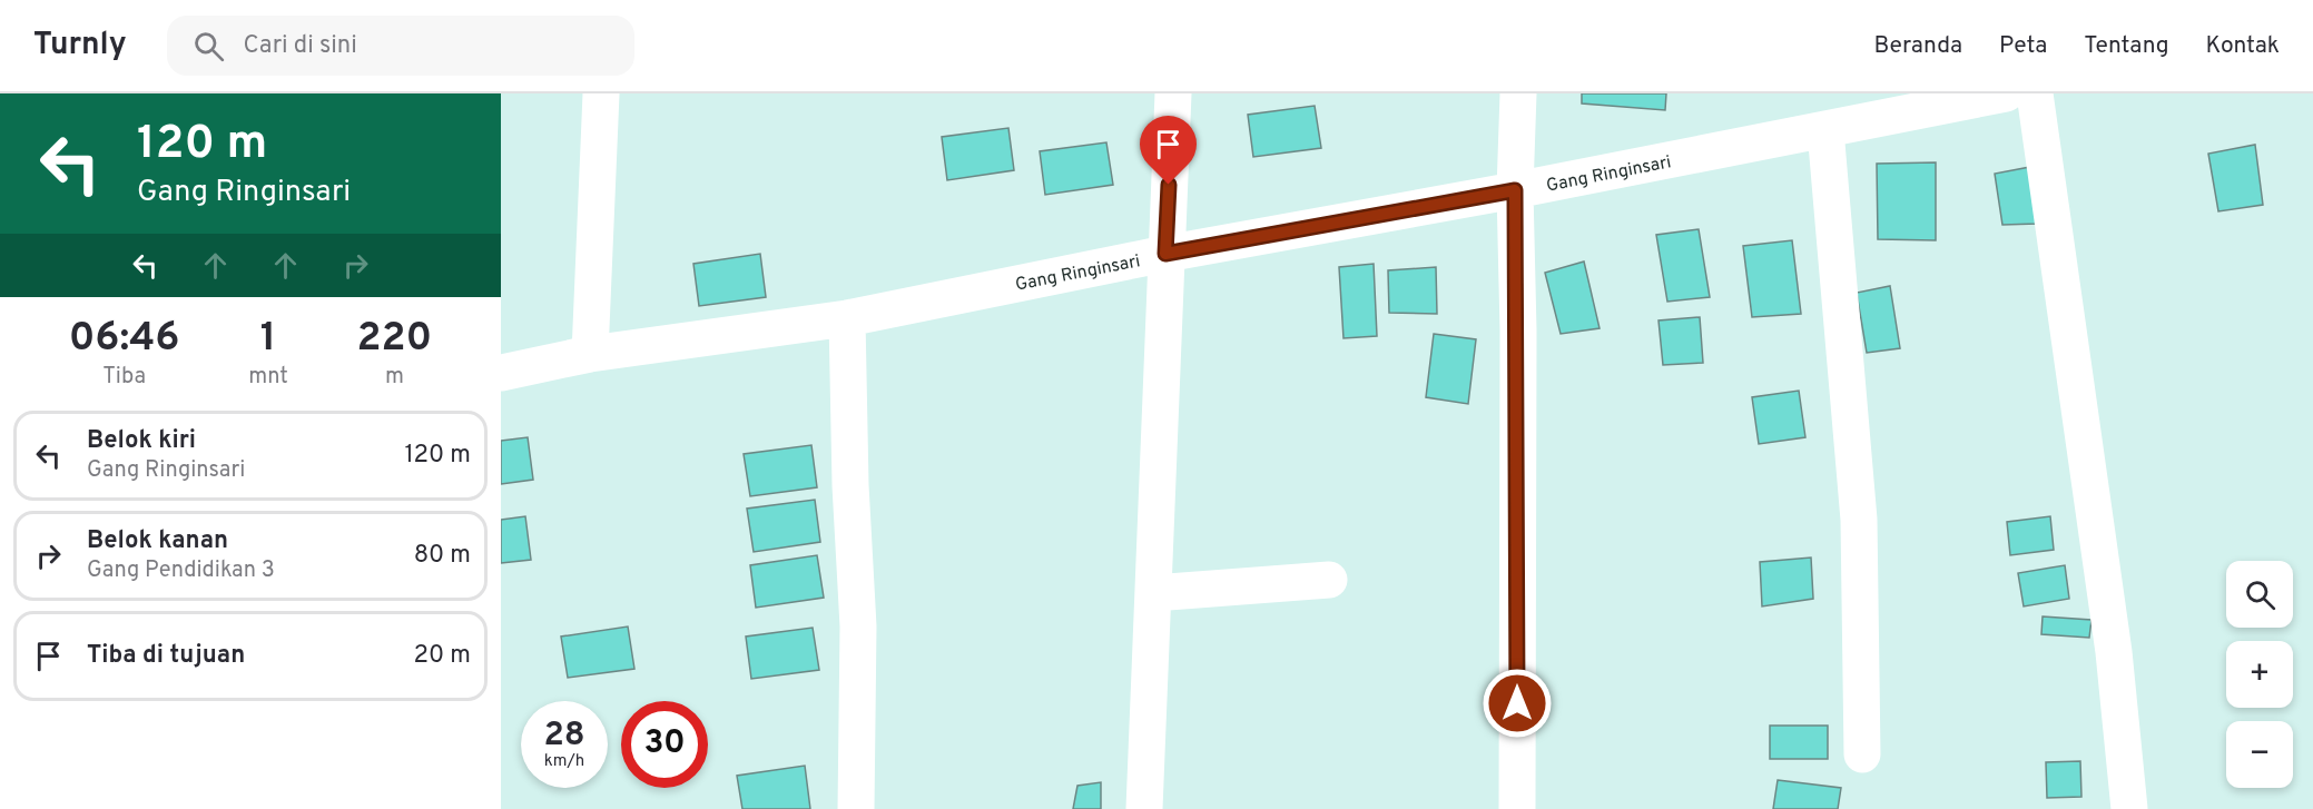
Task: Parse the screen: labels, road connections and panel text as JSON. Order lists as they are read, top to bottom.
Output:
{
  "streets": {
    "street": ["Gang Ringinsari"]
  },
  "page": {
    "header": "Turnly",
    "search": "Cari di sini",
    "nav": [
      "Beranda",
      "Peta",
      "Tentang",
      "Kontak"
    ],
    "turn": ["120 m", "Gang Ringinsari"],
    "eta": [
      "06:46",
      "Tiba",
      "1",
      "mnt",
      "220",
      "m"
    ],
    "list": [
      {
        "name": "Belok kiri",
        "note": "Gang Ringinsari",
        "value": "120 m"
      },
      {
        "name": "Belok kanan",
        "note": "Gang Pendidikan 3",
        "value": "80 m"
      },
      {
        "name": "Tiba di tujuan",
        "value": "20 m"
      }
    ],
    "map_buttons": ["+", "−"],
    "speed": "28 km/h",
    "limit": "30"
  }
}
